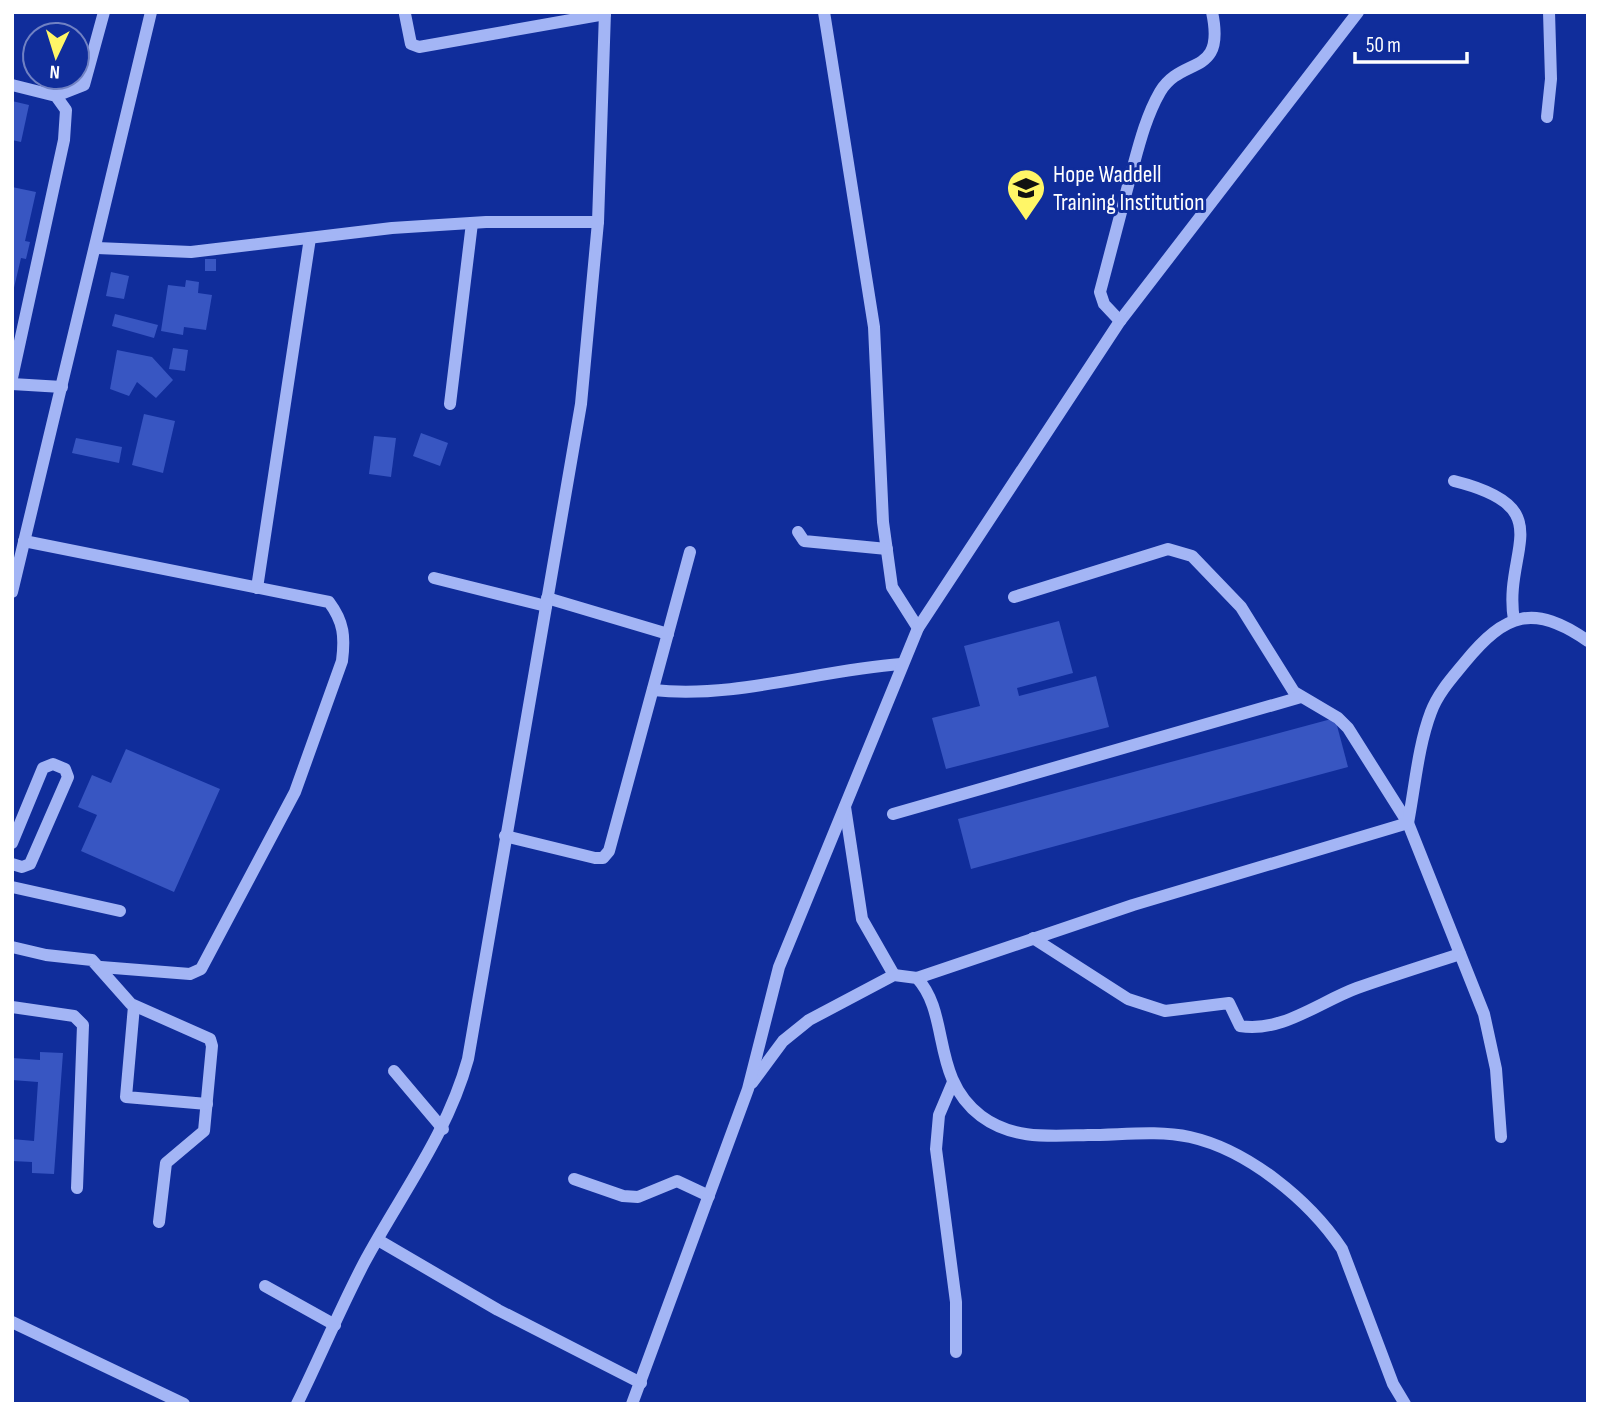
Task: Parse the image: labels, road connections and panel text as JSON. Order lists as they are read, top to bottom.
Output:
{
  "places": {
    "school or university": ["Hope Waddell Training Institution"]
  },
  "scale_bar": "50 m",
  "north": "bottom"
}
